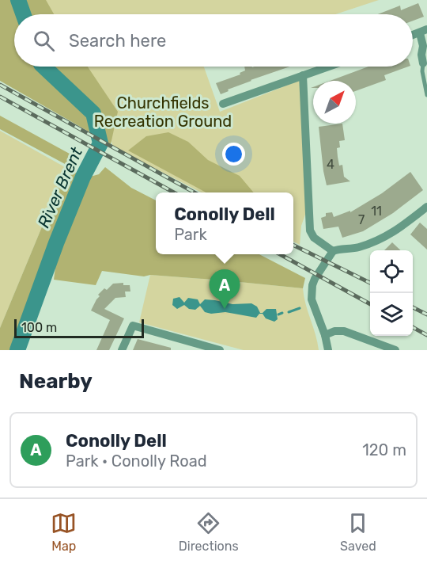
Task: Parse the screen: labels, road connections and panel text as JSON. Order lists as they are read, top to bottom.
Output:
{
  "water": ["River Brent"],
  "parks": ["Churchfields Recreation Ground"],
  "house_numbers": ["4", "11", "7"],
  "scale_bar": "100 m",
  "north": "top right",
  "page": {
    "search": "Search here",
    "popup": ["Conolly Dell", "Park"],
    "pins": "A",
    "scale": "100 m",
    "heading": "Nearby",
    "list": [
      {
        "mark": "A",
        "name": "Conolly Dell",
        "note": "Park · Conolly Road",
        "value": "120 m"
      }
    ],
    "nav": ["Map", "Directions", "Saved"]
  }
}
